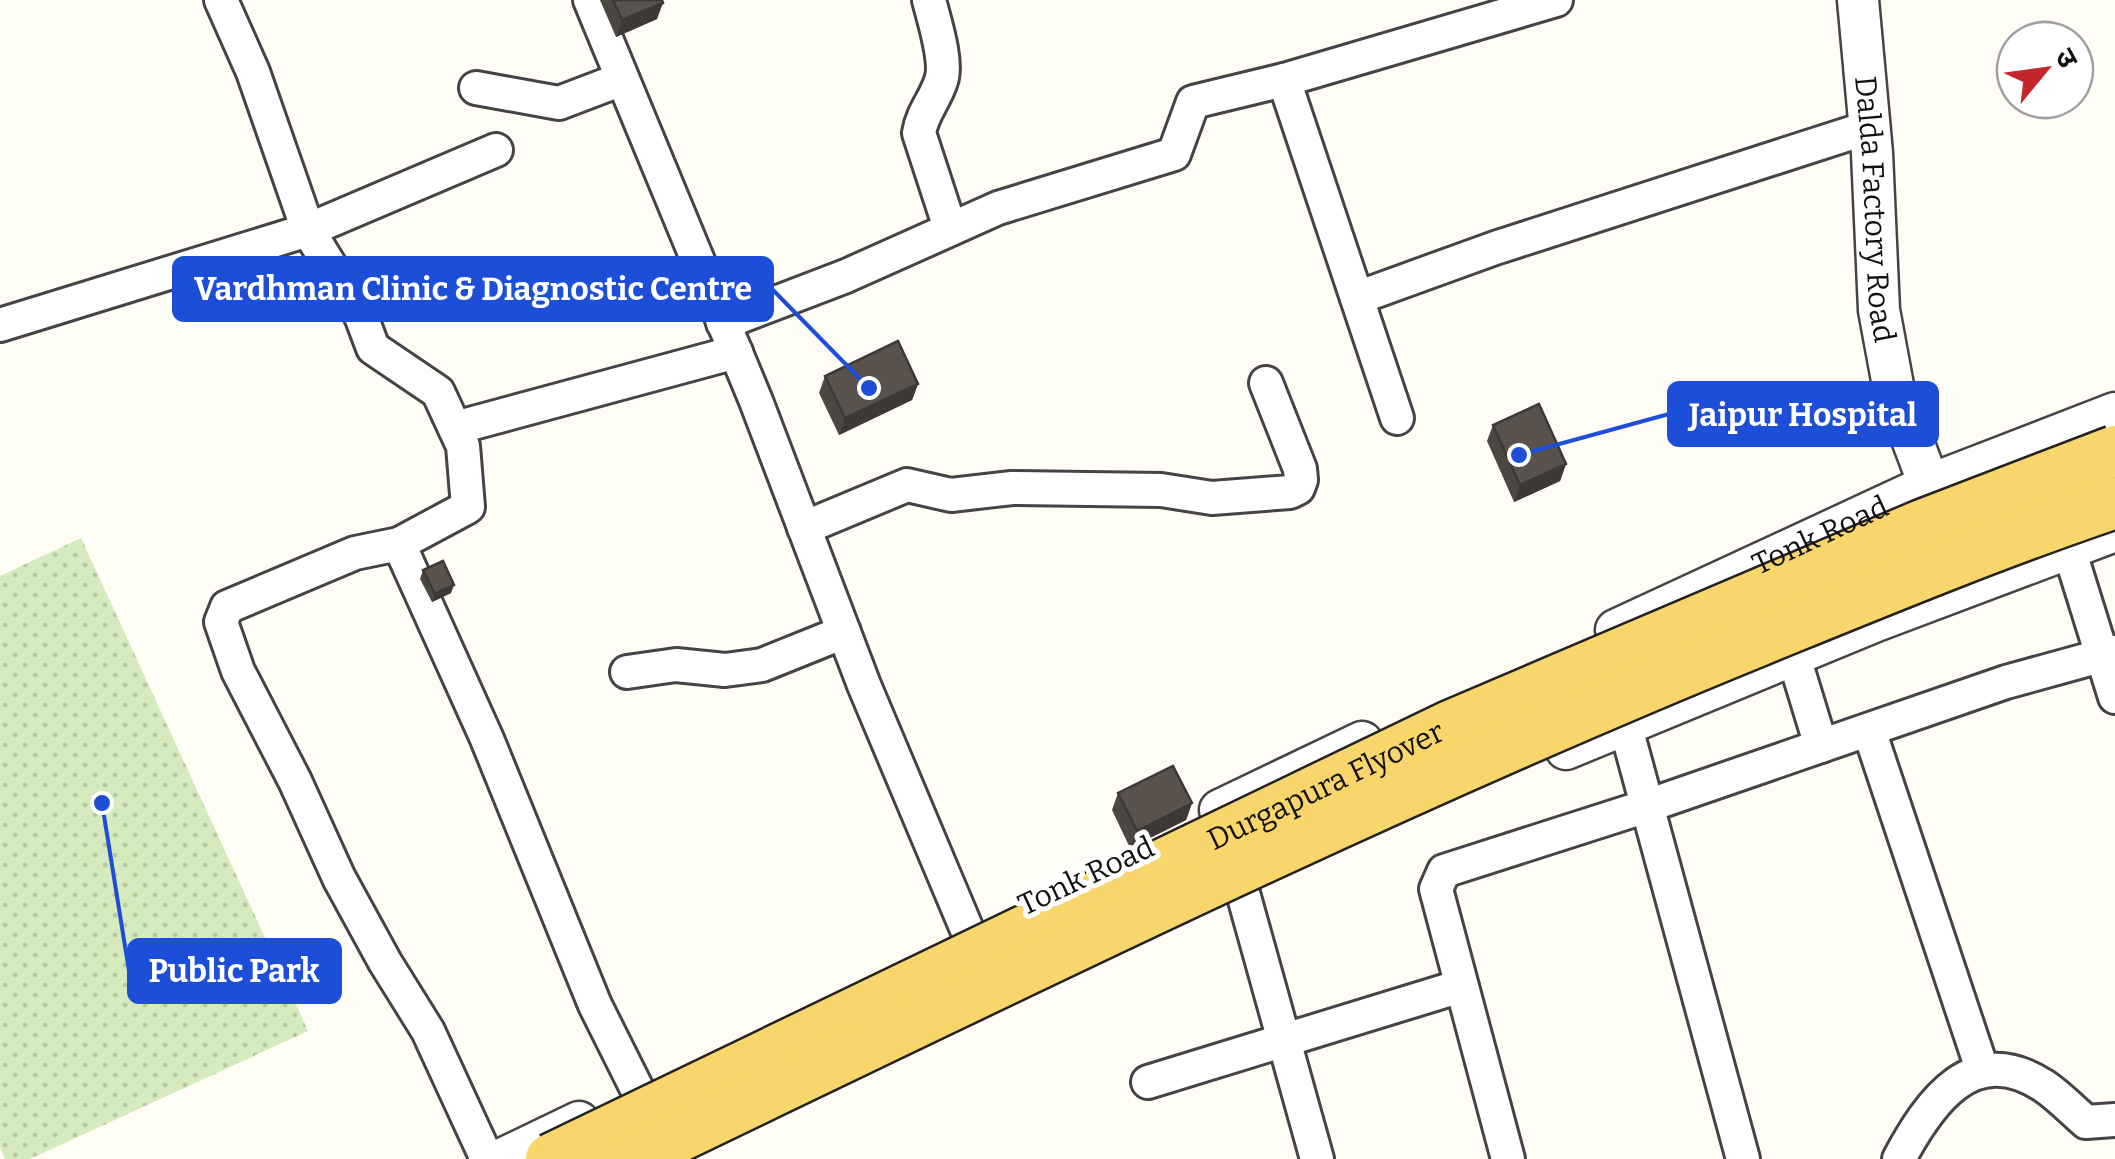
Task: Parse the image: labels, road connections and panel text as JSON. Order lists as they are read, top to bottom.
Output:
{
  "streets": {
    "main road": ["Durgapura Flyover"],
    "street": ["Dalda Factory Road", "Tonk Road"]
  },
  "crossings": [
    ["Dalda Factory Road", "Tonk Road"]
  ],
  "places": ["Vardhman Clinic & Diagnostic Centre", "Jaipur Hospital", "Public Park"],
  "north": "top right"
}
